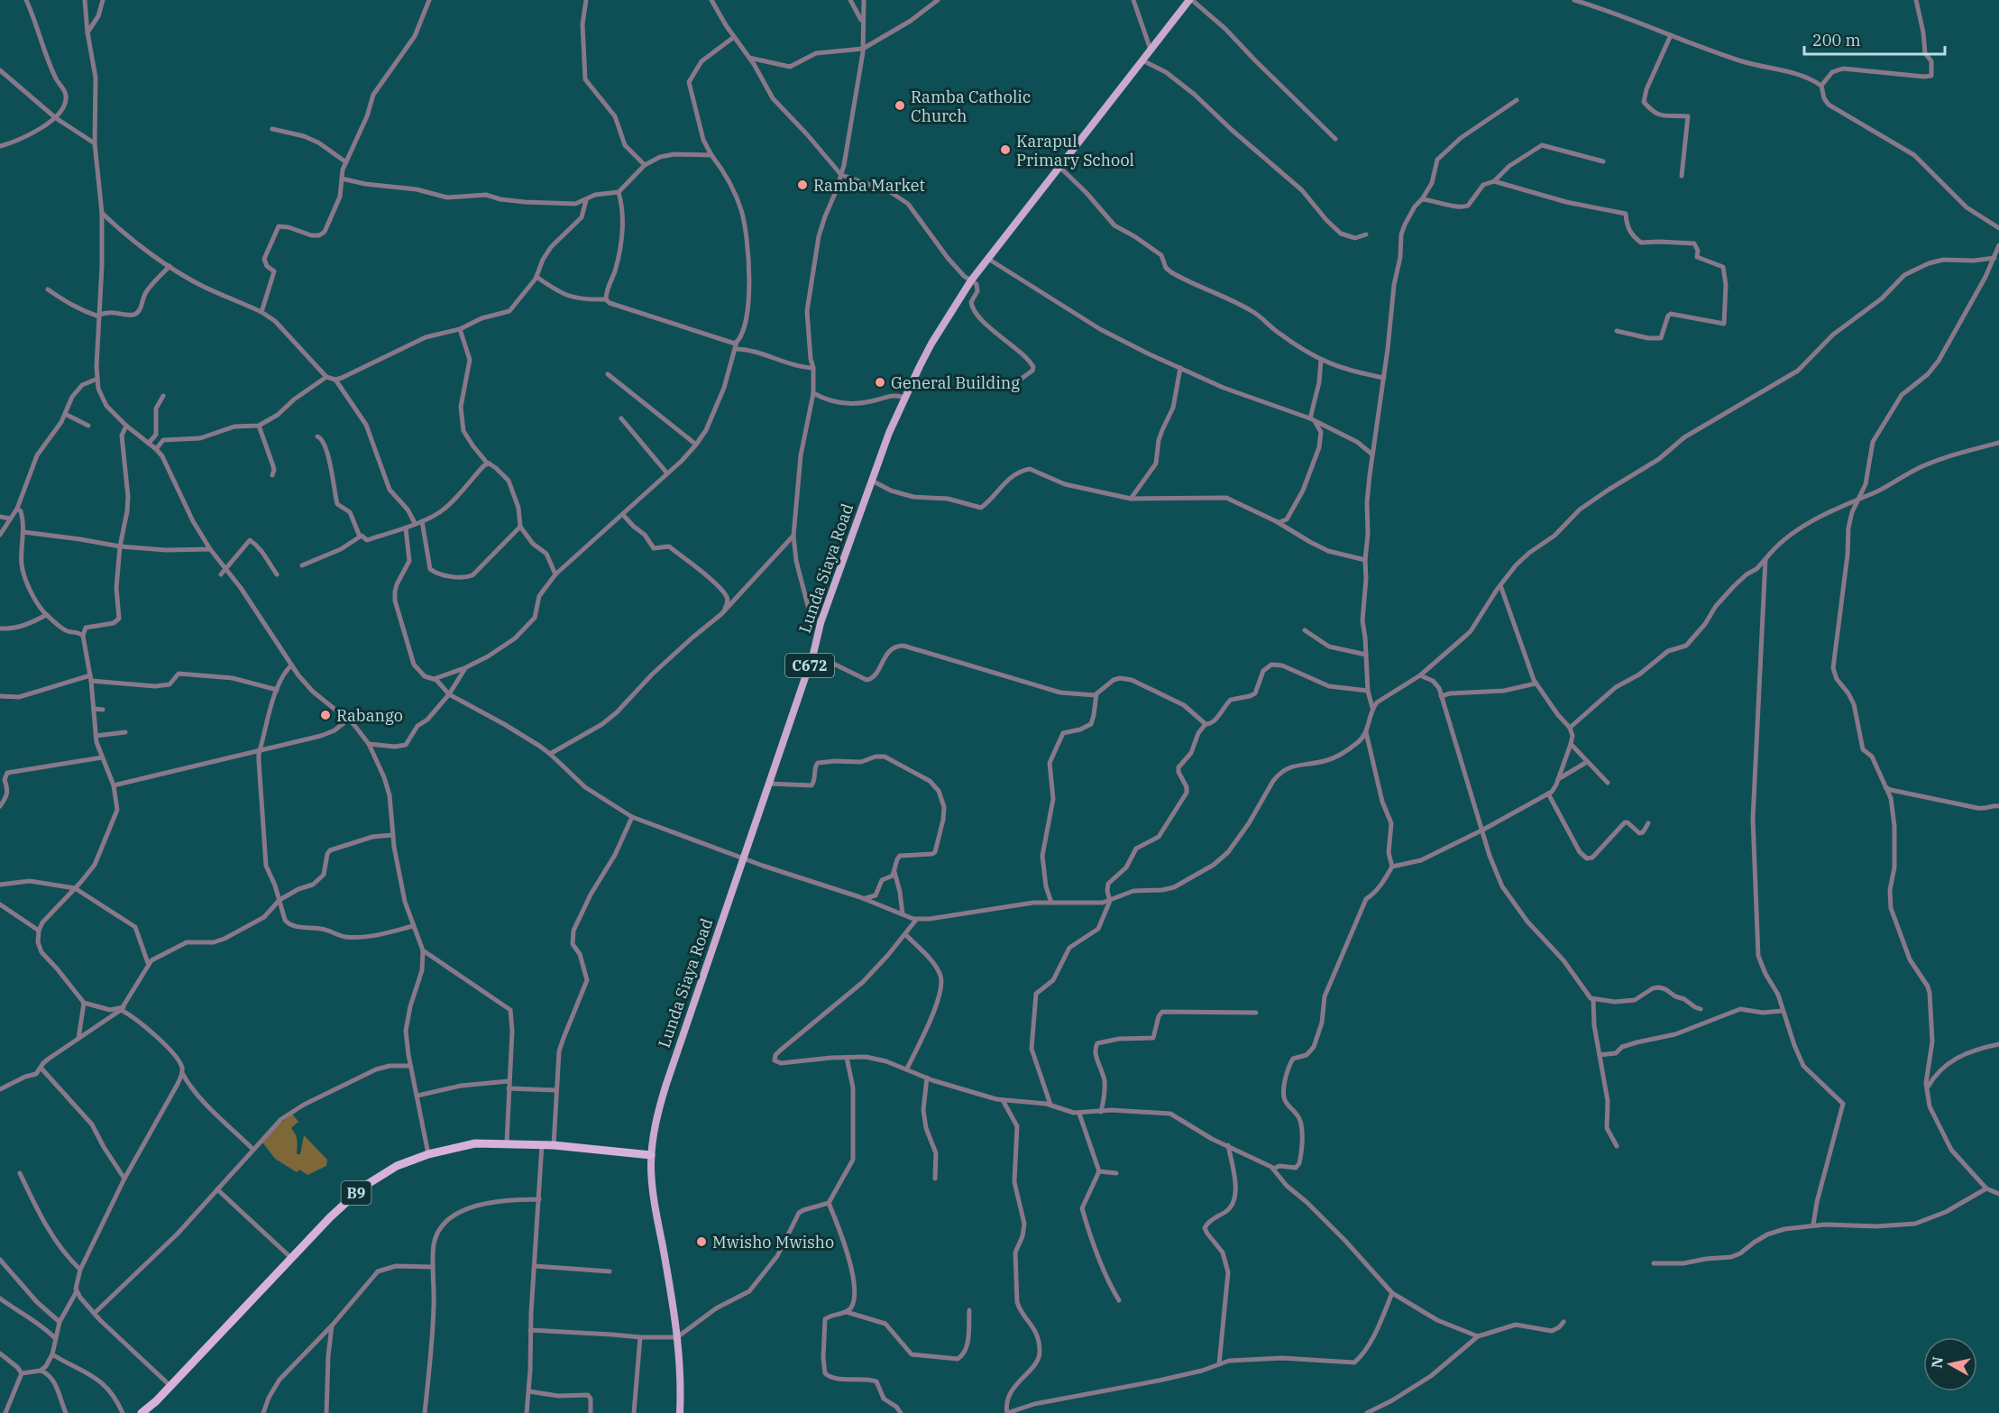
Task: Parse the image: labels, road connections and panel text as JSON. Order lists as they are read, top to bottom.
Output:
{
  "streets": {
    "highway": ["B9"],
    "main road": ["Lunda Siaya Road", "C672"]
  },
  "crossings": [
    ["Lunda Siaya Road", "B9"]
  ],
  "places": [
    "Ramba Catholic Church",
    "Karapul Primary School",
    "Ramba Market",
    "General Building",
    "Rabango",
    "Mwisho Mwisho"
  ],
  "scale_bar": "200 m",
  "north": "left"
}
